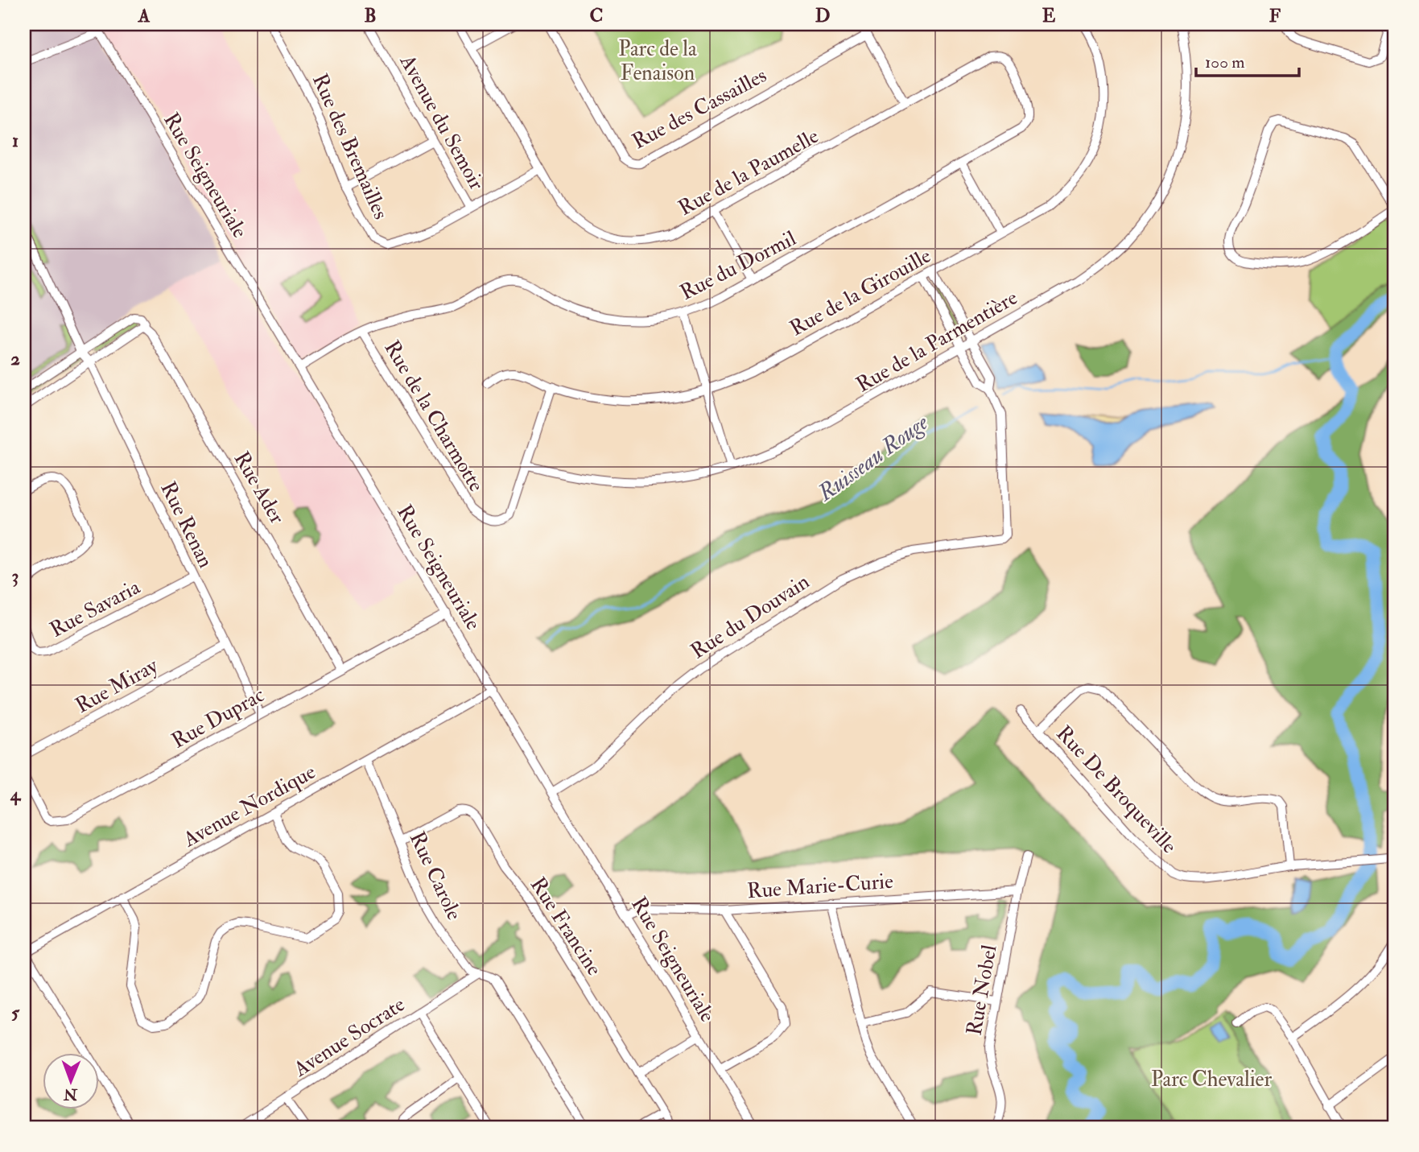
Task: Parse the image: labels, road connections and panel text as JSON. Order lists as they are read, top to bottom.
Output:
{
  "streets": {
    "street": [
      "Rue des Cassailles",
      "Avenue du Semoir",
      "Rue des Bremailles",
      "Rue de la Paumelle",
      "Rue Seigneuriale",
      "Rue du Dormil",
      "Rue de la Girouille",
      "Rue de la Parmentière",
      "Rue de la Charmotte",
      "Rue Ader",
      "Rue Renan",
      "Rue Savaria",
      "Rue du Douvain",
      "Rue Miray",
      "Rue Duprac",
      "Rue De Broqueville",
      "Avenue Nordique",
      "Rue Carole",
      "Rue Marie-Curie",
      "Rue Francine",
      "Rue Nobel",
      "Avenue Socrate"
    ]
  },
  "crossings": [
    ["Avenue du Semoir", "Rue des Bremailles"],
    ["Rue des Bremailles", "Rue de la Paumelle"],
    ["Rue de la Paumelle", "Rue du Dormil"],
    ["Rue Seigneuriale", "Rue du Dormil"],
    ["Rue Seigneuriale", "Rue du Douvain"],
    ["Rue Seigneuriale", "Rue Duprac"],
    ["Rue Seigneuriale", "Avenue Nordique"],
    ["Rue Seigneuriale", "Rue Marie-Curie"],
    ["Rue du Dormil", "Rue de la Charmotte"],
    ["Rue de la Girouille", "Rue de la Charmotte"],
    ["Rue de la Parmentière", "Rue de la Charmotte"],
    ["Rue Ader", "Rue Duprac"],
    ["Rue Renan", "Rue Savaria"],
    ["Rue Renan", "Rue Miray"],
    ["Rue Renan", "Rue Duprac"],
    ["Avenue Nordique", "Rue Carole"],
    ["Rue Carole", "Rue Francine"],
    ["Rue Carole", "Avenue Socrate"],
    ["Rue Marie-Curie", "Rue Nobel"]
  ],
  "water": ["Ruisseau Rouge"],
  "parks": ["Parc de la Fenaison", "Parc Chevalier"],
  "scale_bar": "100 m",
  "north": "bottom",
  "grid": {
    "columns": [
      "A",
      "B",
      "C",
      "D",
      "E",
      "F"
    ],
    "rows": [
      "1",
      "2",
      "3",
      "4",
      "5"
    ]
  }
}
